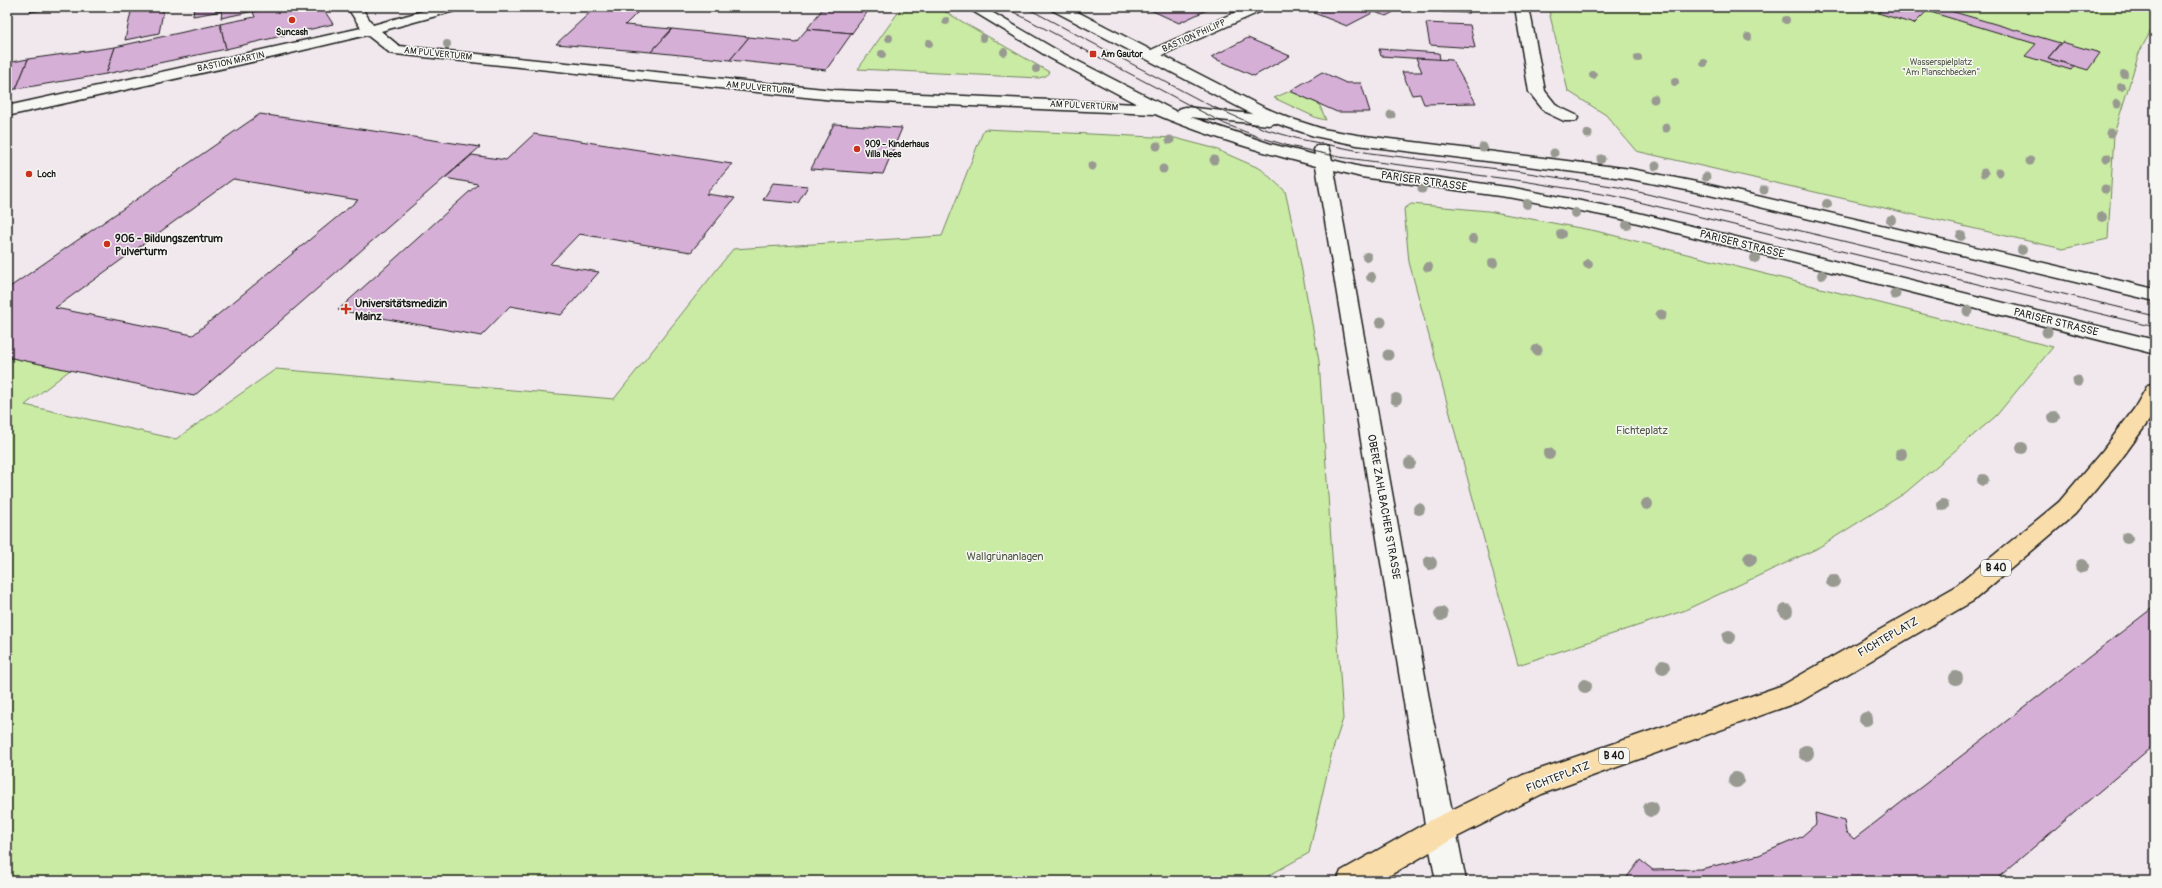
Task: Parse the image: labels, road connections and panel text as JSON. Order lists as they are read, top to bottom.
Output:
{
  "streets": {
    "main road": ["B 40", "FICHTEPLATZ"],
    "street": [
      "BASTION PHILIPP",
      "AM PULVERTURM",
      "BASTION MARTIN",
      "PARISER STRASSE",
      "OBERE ZAHLBACHER STRASSE"
    ]
  },
  "crossings": [
    ["AM PULVERTURM", "BASTION MARTIN"],
    ["PARISER STRASSE", "OBERE ZAHLBACHER STRASSE"],
    ["OBERE ZAHLBACHER STRASSE", "B 40"],
    ["OBERE ZAHLBACHER STRASSE", "FICHTEPLATZ"],
    ["B 40", "FICHTEPLATZ"]
  ],
  "parks": ["Wasserspielplatz \"Am Planschbecken\"", "Fichteplatz", "Wallgrünanlagen"],
  "places": {
    "other": [
      "Suncash",
      "909 - Kinderhaus Villa Nees",
      "Loch",
      "906 - Bildungszentrum Pulverturm"
    ],
    "transit": ["Am Gautor"],
    "health": ["Universitätsmedizin Mainz"]
  }
}
